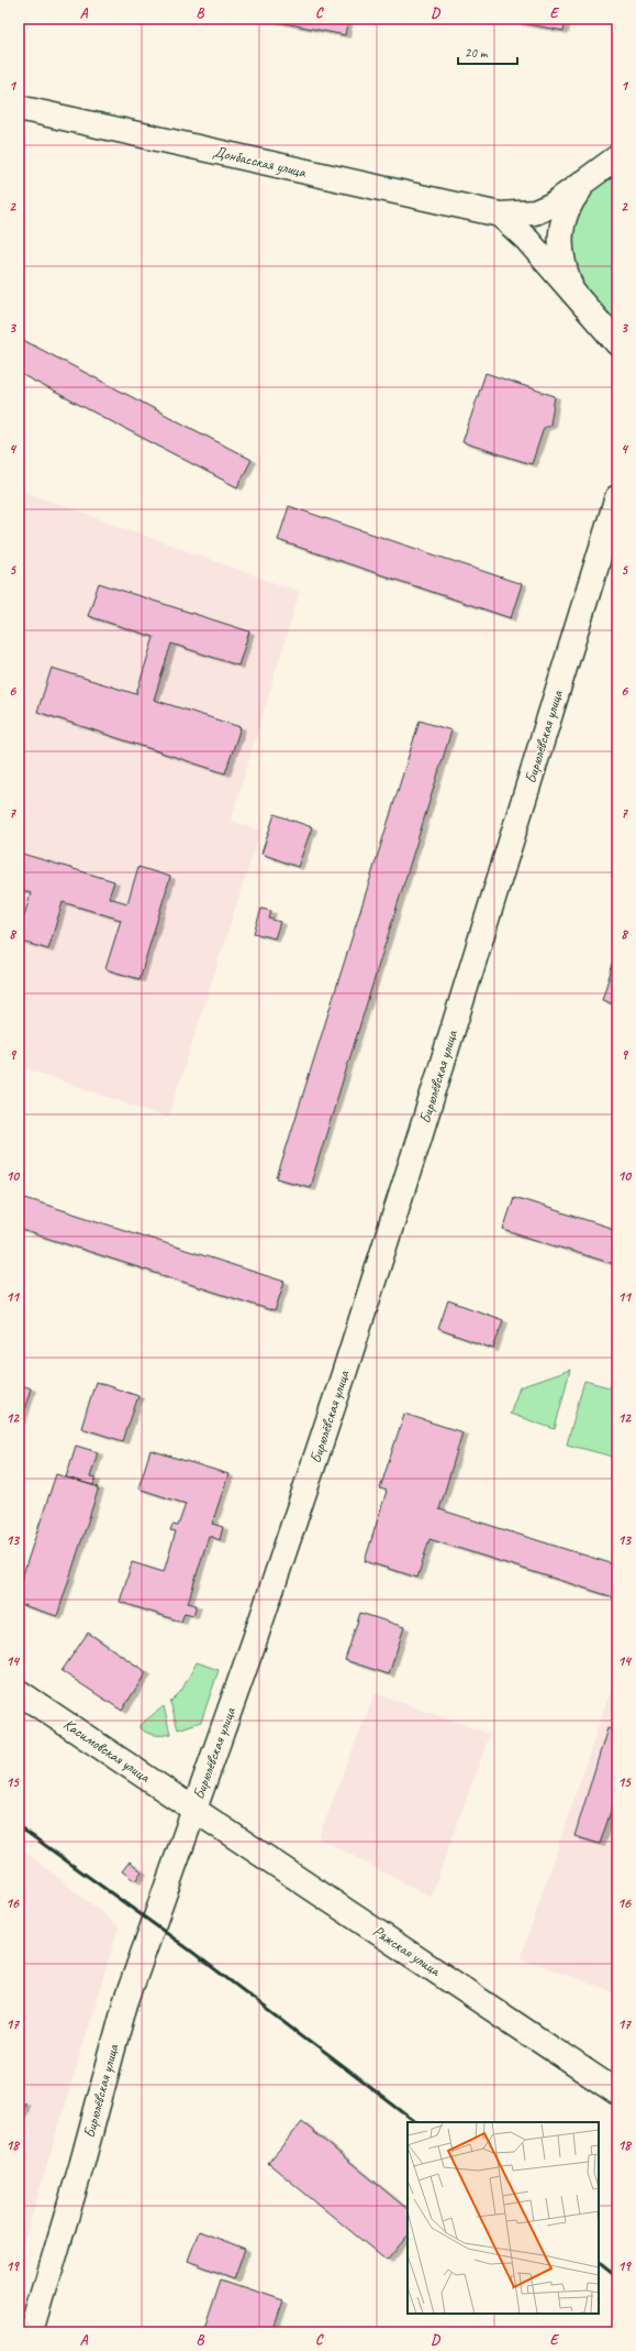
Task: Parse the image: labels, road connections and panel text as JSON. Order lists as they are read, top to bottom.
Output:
{
  "streets": {
    "street": [
      "Донбасская улица",
      "Бирюлёвская улица",
      "Касимовская улица",
      "Ряжская улица"
    ]
  },
  "crossings": [
    ["Бирюлёвская улица", "Касимовская улица"],
    ["Бирюлёвская улица", "Ряжская улица"],
    ["Касимовская улица", "Ряжская улица"]
  ],
  "scale_bar": "20 m",
  "grid": {
    "columns": [
      "A",
      "B",
      "C",
      "D",
      "E"
    ],
    "rows": [
      "1",
      "2",
      "3",
      "4",
      "5",
      "6",
      "7",
      "8",
      "9",
      "10",
      "11",
      "12",
      "13",
      "14",
      "15",
      "16",
      "17",
      "18",
      "19"
    ]
  }
}
